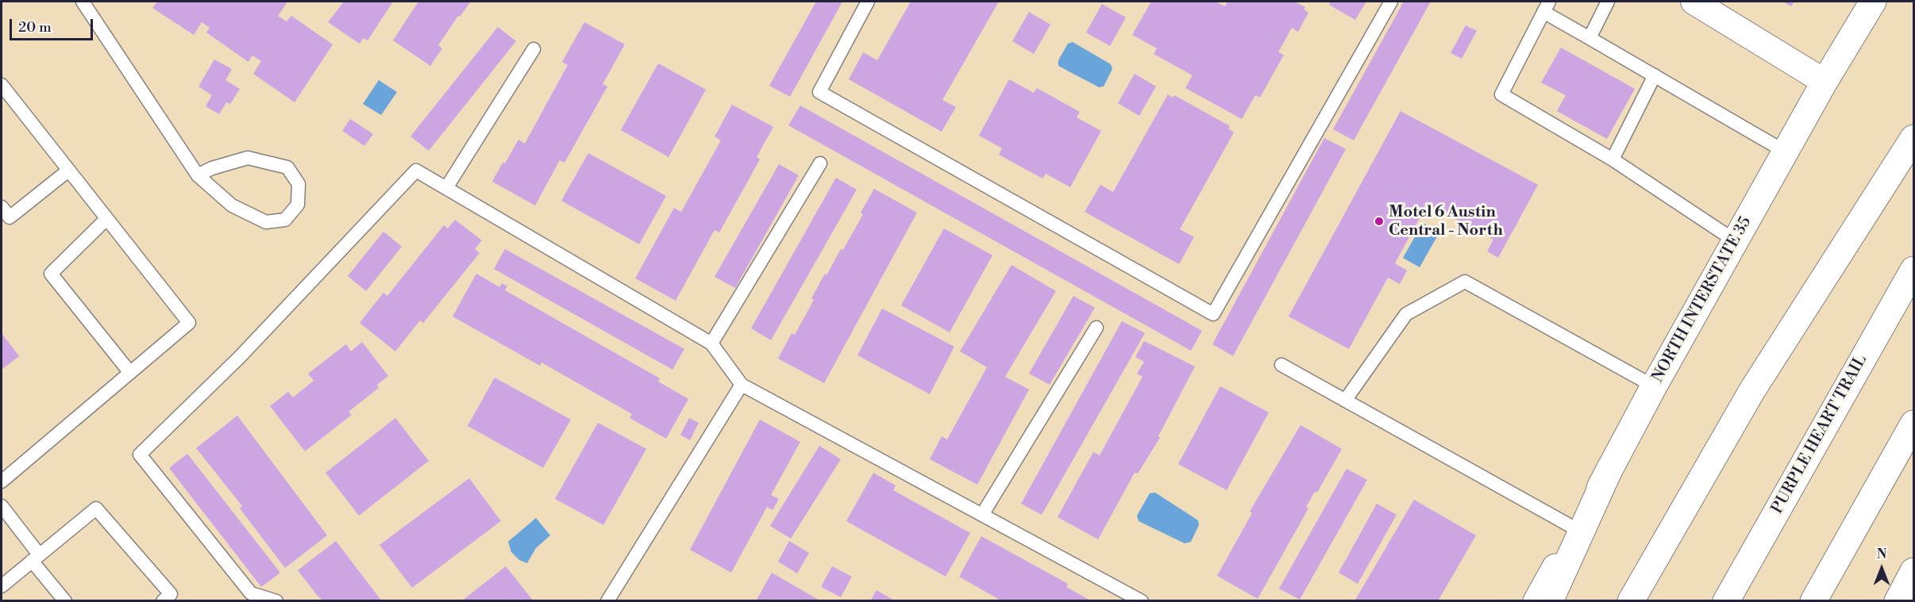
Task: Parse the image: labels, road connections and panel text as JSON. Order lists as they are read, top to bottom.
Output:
{
  "streets": {
    "main road": ["NORTH INTERSTATE 35", "PURPLE HEART TRAIL"]
  },
  "places": ["Motel 6 Austin Central - North"],
  "scale_bar": "20 m",
  "north": "top"
}
